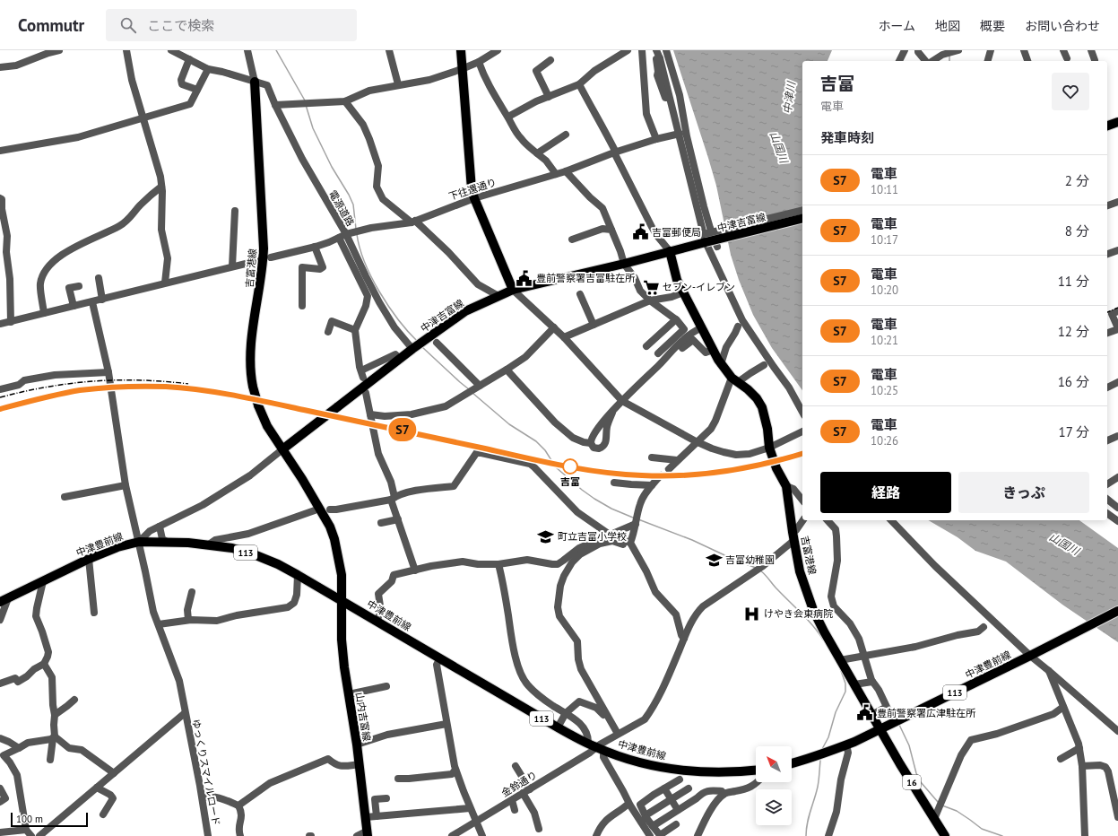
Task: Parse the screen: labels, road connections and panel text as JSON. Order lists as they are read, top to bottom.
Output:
{
  "streets": {
    "main road": [
      "中津吉富線",
      "吉富港線",
      "中津豊前線",
      "113",
      "山内吉富線",
      "16"
    ],
    "street": [
      "下往還通り",
      "電源道路",
      "ゆっくりスマイルロード",
      "金鈴通り"
    ]
  },
  "crossings": [
    ["下往還通り", "電源道路"],
    ["電源道路", "中津吉富線"],
    ["電源道路", "吉富港線"],
    ["中津吉富線", "吉富港線"],
    ["吉富港線", "中津豊前線"],
    ["吉富港線", "16"],
    ["吉富港線", "金鈴通り"],
    ["中津豊前線", "山内吉富線"],
    ["中津豊前線", "ゆっくりスマイルロード"],
    ["中津豊前線", "16"],
    ["中津豊前線", "金鈴通り"]
  ],
  "water": ["中津川", "山国川"],
  "places": {
    "public building": ["吉富郵便局", "豊前警察署吉富駐在所", "豊前警察署広津駐在所"],
    "supermarket": ["セブン-イレブン"],
    "other": ["吉富"],
    "school or university": ["町立吉富小学校", "吉富幼稚園"],
    "hospital": ["けやき会東病院"]
  },
  "scale_bar": "100 m",
  "north": "top left",
  "page": {
    "header": "Commutr",
    "search": "ここで検索",
    "nav": [
      "ホーム",
      "地図",
      "概要",
      "お問い合わせ"
    ],
    "on_map": "S7",
    "heading": [
      ["吉富", "電車"],
      "発車時刻"
    ],
    "list": [
      {
        "mark": "S7",
        "name": "電車",
        "note": "10:11",
        "value": "2 分"
      },
      {
        "mark": "S7",
        "name": "電車",
        "note": "10:17",
        "value": "8 分"
      },
      {
        "mark": "S7",
        "name": "電車",
        "note": "10:20",
        "value": "11 分"
      },
      {
        "mark": "S7",
        "name": "電車",
        "note": "10:21",
        "value": "12 分"
      },
      {
        "mark": "S7",
        "name": "電車",
        "note": "10:25",
        "value": "16 分"
      },
      {
        "mark": "S7",
        "name": "電車",
        "note": "10:26",
        "value": "17 分"
      }
    ],
    "buttons": ["経路", "きっぷ"],
    "scale": "100 m"
  }
}
